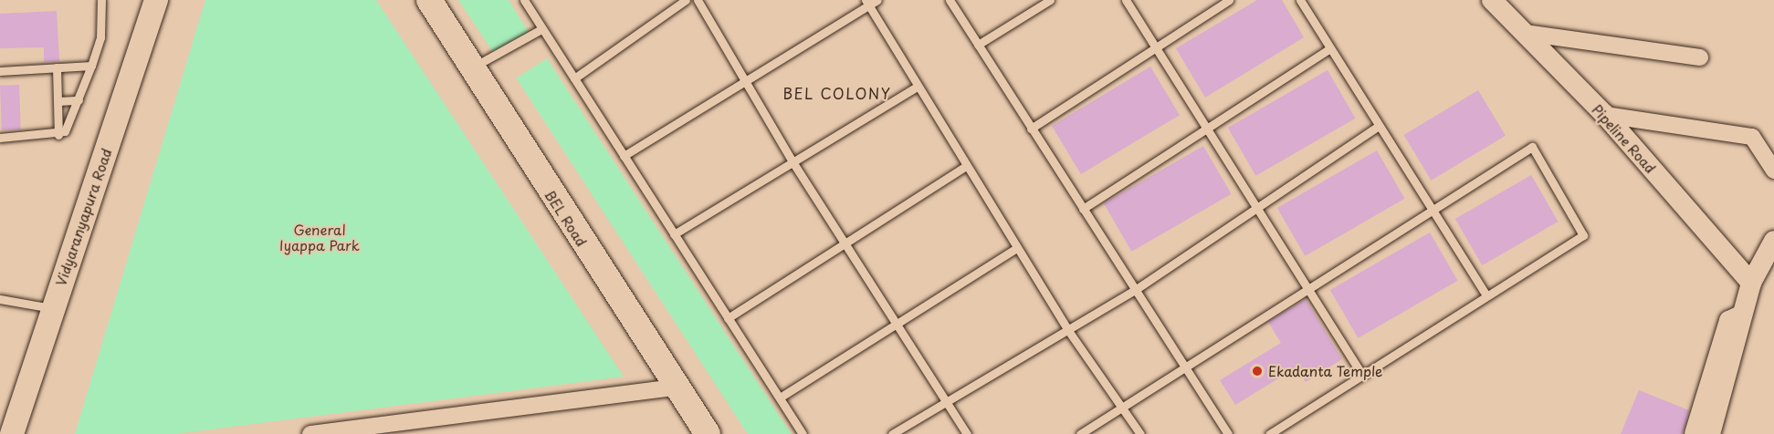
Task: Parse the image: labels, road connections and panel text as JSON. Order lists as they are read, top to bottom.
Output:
{
  "streets": {
    "main road": ["Vidyaranyapura Road", "BEL Road"],
    "street": ["Pipeline Road"]
  },
  "districts": ["BEL COLONY"],
  "parks": ["General Iyappa Park"],
  "places": ["Ekadanta Temple"]
}
